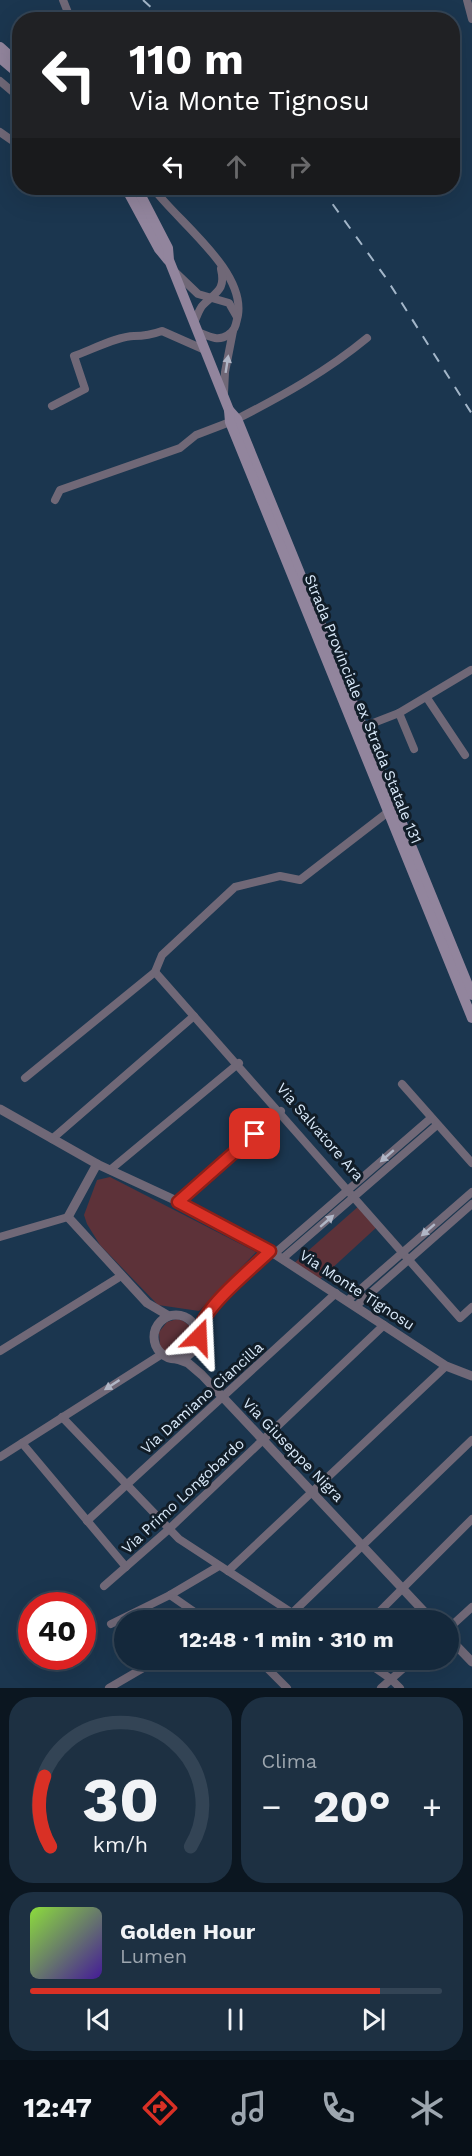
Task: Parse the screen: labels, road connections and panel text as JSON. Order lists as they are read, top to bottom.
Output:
{
  "streets": {
    "main road": ["Strada Provinciale ex Strada Statale 131"],
    "street": [
      "Via Salvatore Ara",
      "Via Monte Tignosu",
      "Via Damiano Ciancilla",
      "Via Giuseppe Nigra",
      "Via Primo Longobardo"
    ]
  },
  "crossings": [
    ["Via Monte Tignosu", "Via Damiano Ciancilla"],
    ["Via Monte Tignosu", "Via Primo Longobardo"],
    ["Via Damiano Ciancilla", "Via Giuseppe Nigra"],
    ["Via Giuseppe Nigra", "Via Primo Longobardo"]
  ],
  "page": {
    "turn": ["110 m", "Via Monte Tignosu"],
    "limit": "40",
    "trip": "12:48 · 1 min · 310 m",
    "tile": "Clima",
    "heat": ["−", "20°", "+"],
    "song": ["Golden Hour", "Lumen"],
    "tabs": "12:47",
    "gauge": ["30", "km/h"]
  }
}
